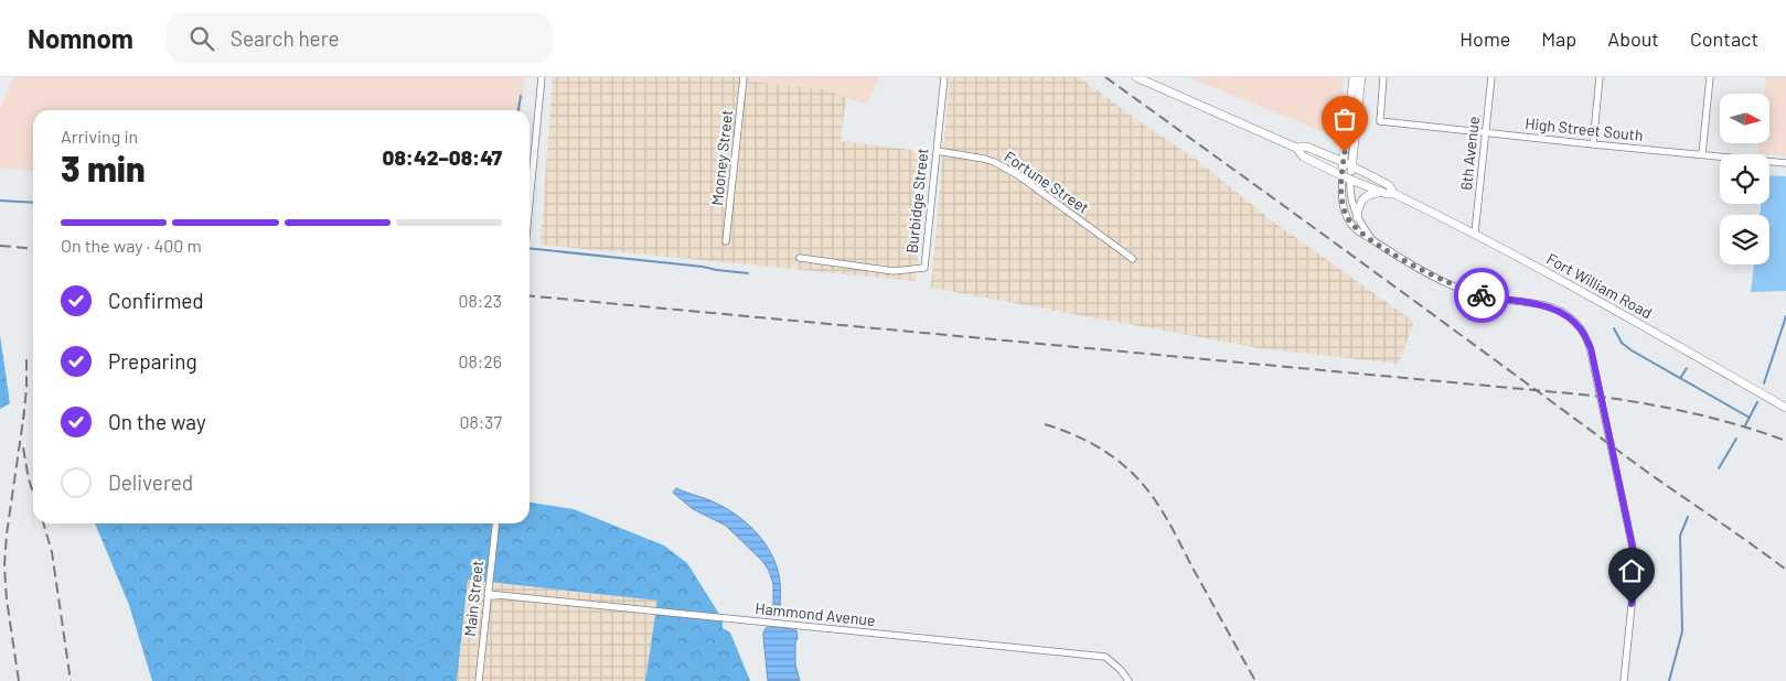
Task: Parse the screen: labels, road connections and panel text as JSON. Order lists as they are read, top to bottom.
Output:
{
  "streets": {
    "main road": ["Fort William Road"],
    "street": [
      "High Street South",
      "6th Avenue",
      "Mooney Street",
      "Fortune Street",
      "Burbidge Street",
      "Main Street",
      "Hammond Avenue"
    ]
  },
  "crossings": [
    ["High Street South", "6th Avenue"],
    ["6th Avenue", "Fort William Road"],
    ["Fortune Street", "Burbidge Street"],
    ["Main Street", "Hammond Avenue"]
  ],
  "north": "right",
  "page": {
    "header": "Nomnom",
    "search": "Search here",
    "nav": [
      "Home",
      "Map",
      "About",
      "Contact"
    ],
    "heading": ["3 min", "Arriving in", "08:42–08:47"],
    "bar": "On the way · 400 m",
    "list": [
      ["Confirmed", "08:23"],
      ["Preparing", "08:26"],
      ["On the way", "08:37"],
      "Delivered"
    ]
  }
}
